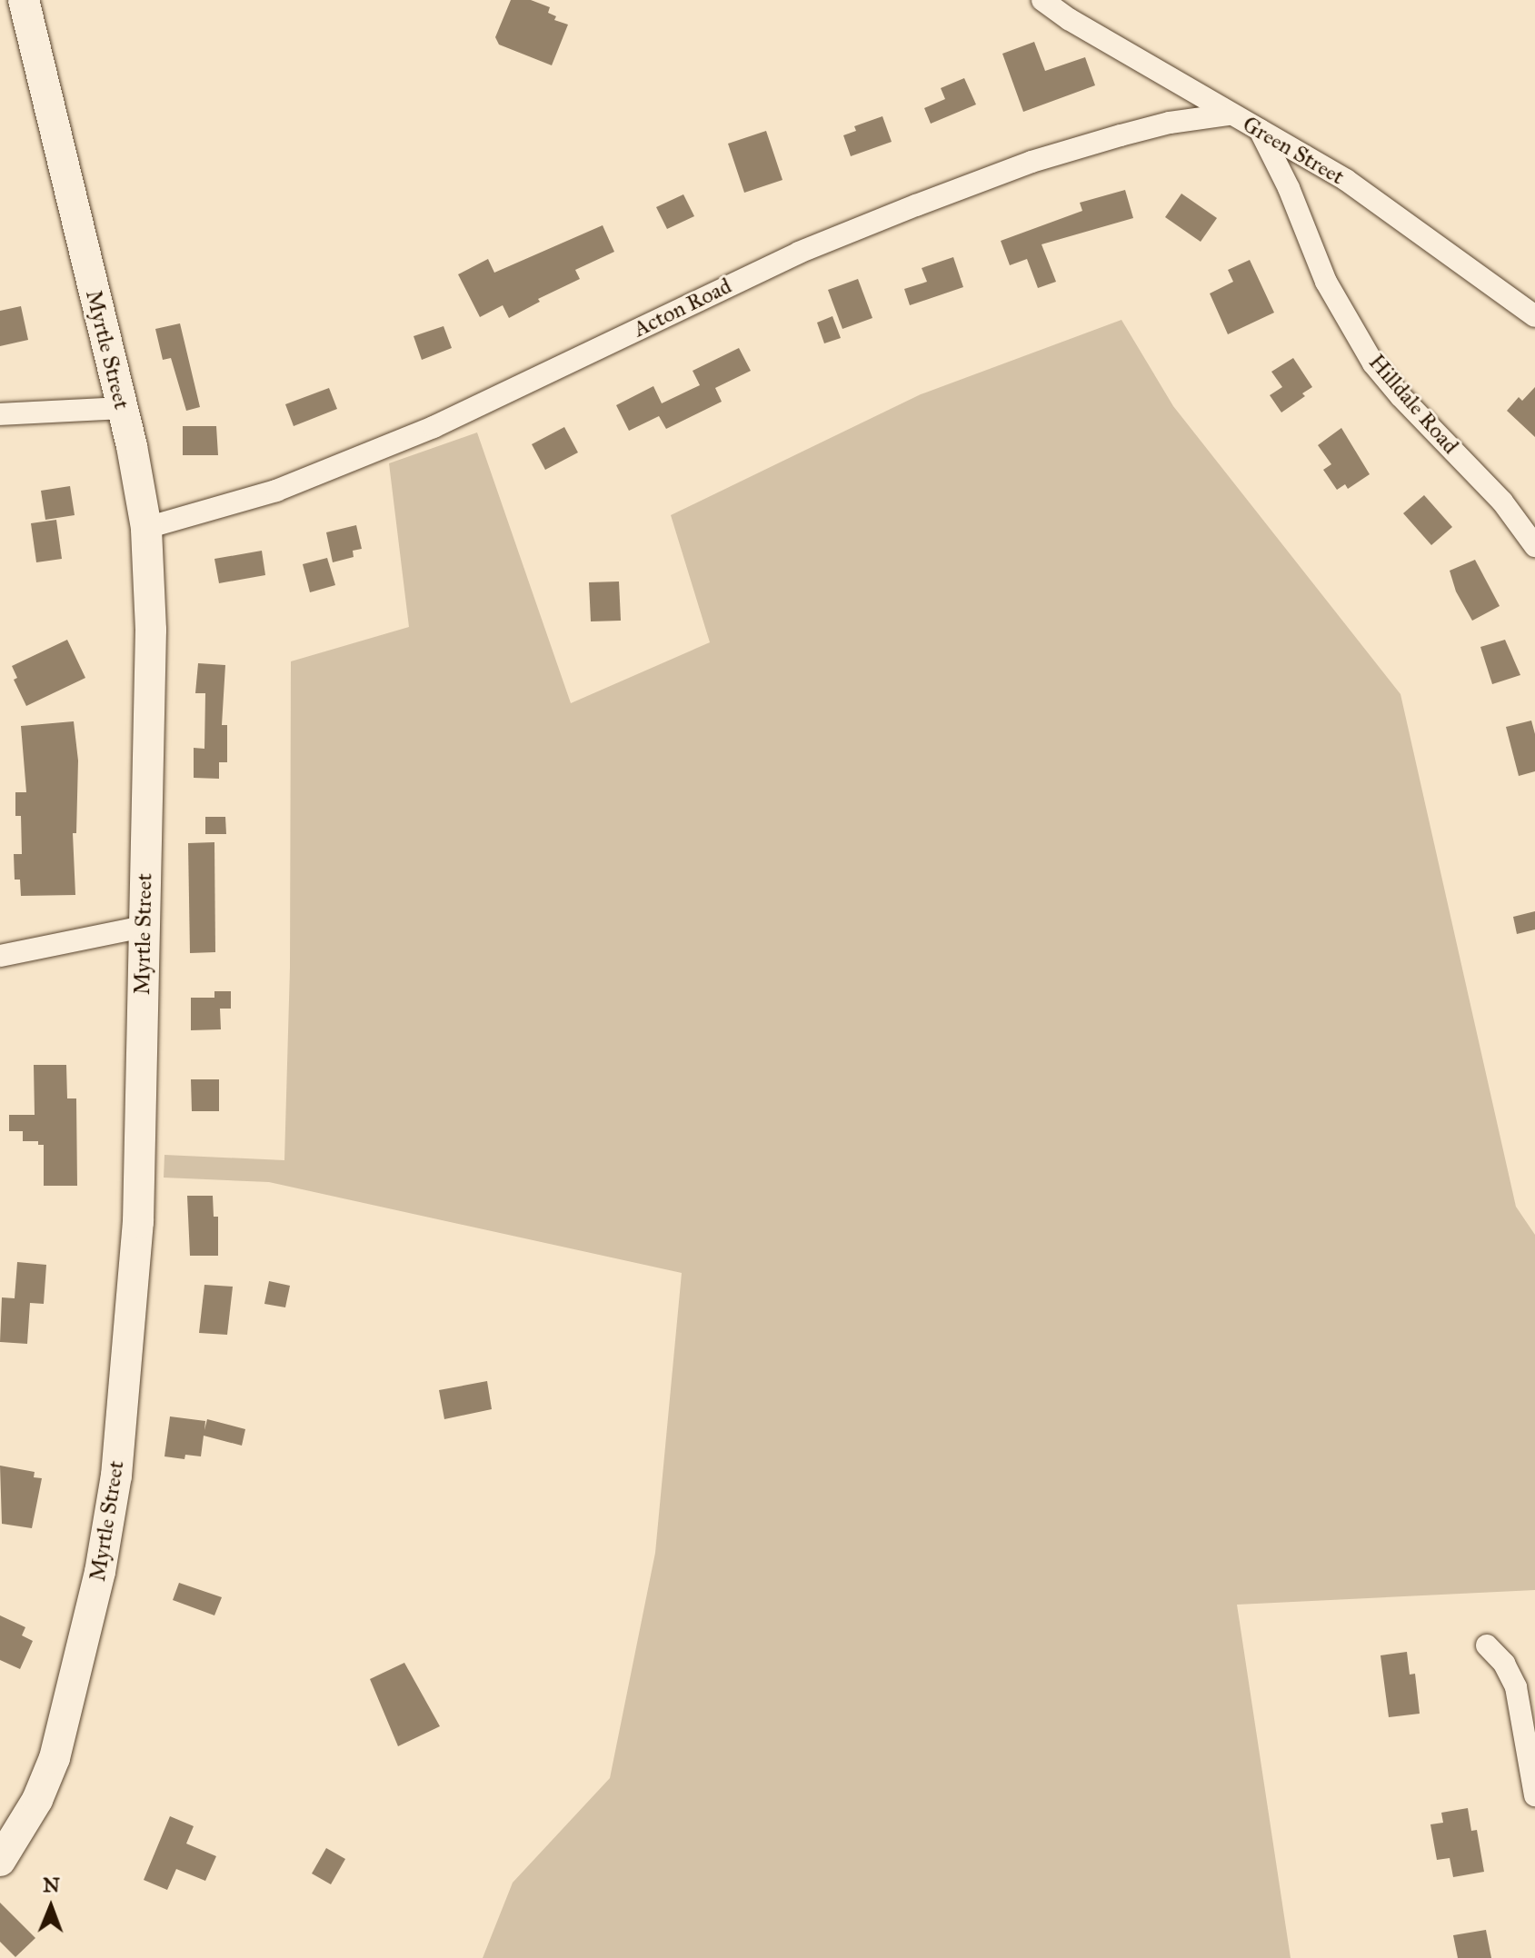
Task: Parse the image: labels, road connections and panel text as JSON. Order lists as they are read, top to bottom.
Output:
{
  "streets": {
    "street": [
      "Green Street",
      "Acton Road",
      "Myrtle Street",
      "Hilldale Road"
    ]
  },
  "crossings": [
    ["Green Street", "Acton Road"],
    ["Green Street", "Hilldale Road"],
    ["Acton Road", "Myrtle Street"]
  ],
  "north": "top"
}
